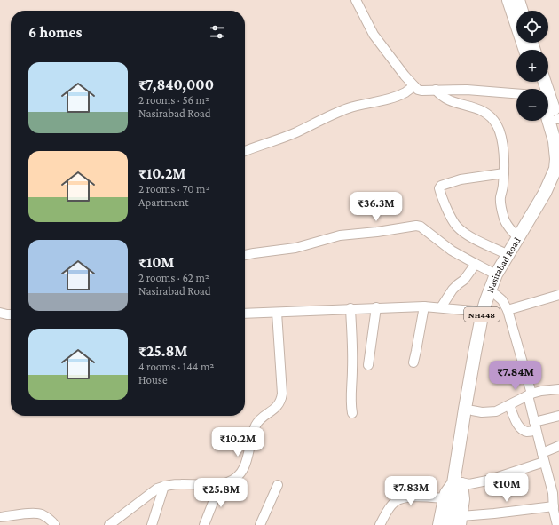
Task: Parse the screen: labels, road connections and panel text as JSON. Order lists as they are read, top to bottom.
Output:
{
  "streets": {
    "highway": ["Nasirabad Road", "NH448"]
  },
  "page": {
    "map_buttons": ["+", "−"],
    "heading": "6 homes",
    "list": [
      {
        "name": "₹7,840,000",
        "note": "2 rooms · 56 m² · Nasirabad Road"
      },
      {
        "name": "₹10.2M",
        "note": "2 rooms · 70 m² · Apartment"
      },
      {
        "name": "₹10M",
        "note": "2 rooms · 62 m² · Nasirabad Road"
      },
      {
        "name": "₹25.8M",
        "note": "4 rooms · 144 m² · House"
      }
    ],
    "price": [
      "₹36.3M",
      "₹7.84M",
      "₹10.2M",
      "₹10M",
      "₹7.83M",
      "₹25.8M"
    ]
  }
}
